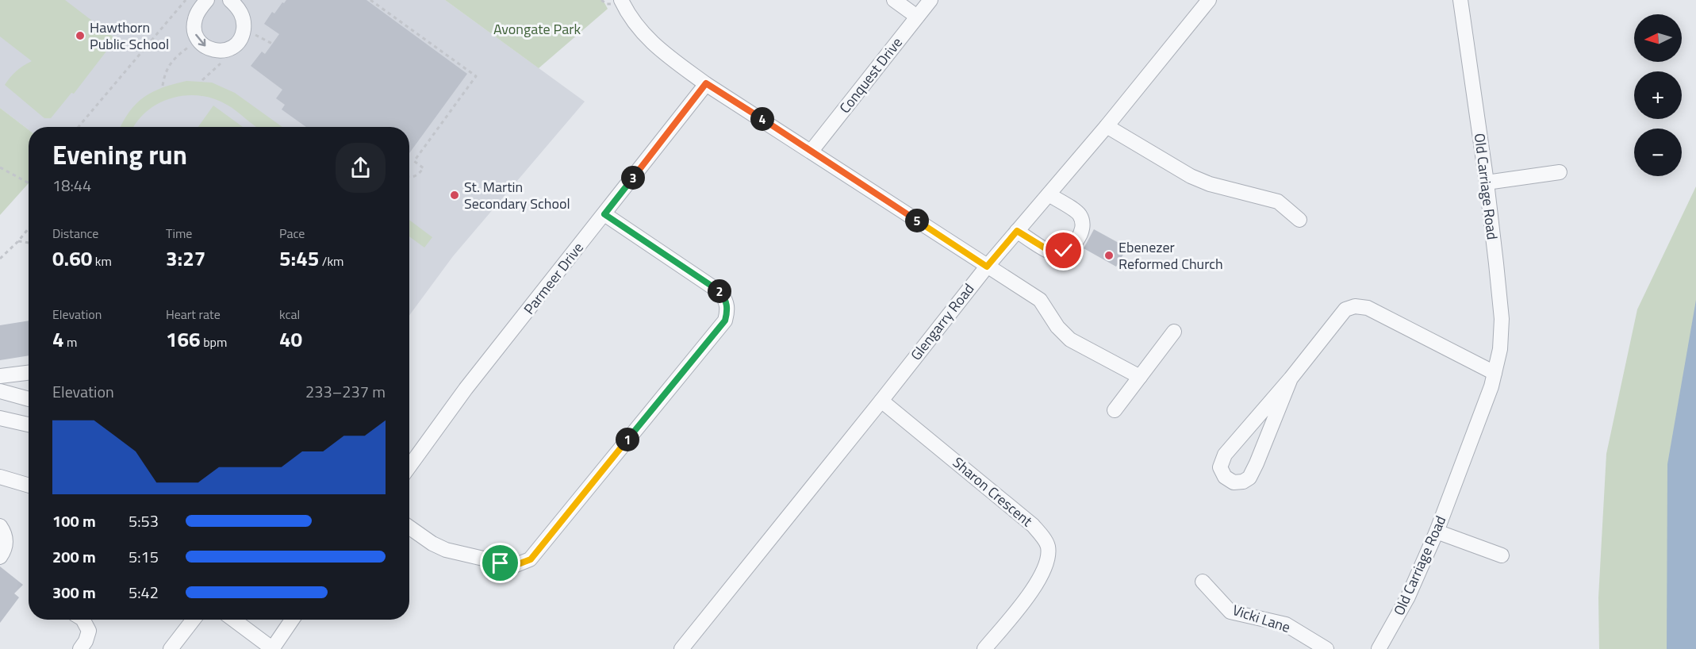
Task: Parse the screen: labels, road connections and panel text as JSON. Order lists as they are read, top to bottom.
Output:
{
  "streets": {
    "street": [
      "Conquest Drive",
      "Old Carriage Road",
      "Parmeer Drive",
      "Glengarry Road",
      "Sharon Crescent",
      "Vicki Lane"
    ]
  },
  "crossings": [
    ["Glengarry Road", "Sharon Crescent"]
  ],
  "parks": ["Avongate Park"],
  "places": ["Hawthorn Public School", "St. Martin Secondary School", "Ebenezer Reformed Church"],
  "north": "left",
  "page": {
    "map_buttons": ["+", "−"],
    "pins": [
      "4",
      "3",
      "5",
      "2",
      "1"
    ],
    "heading": ["Evening run", "18:44"],
    "stats": [
      ["Distance", "0.60 km"],
      ["Time", "3:27"],
      ["Pace", "5:45 /km"],
      ["Elevation", "4 m"],
      ["Heart rate", "166 bpm"],
      ["kcal", "40"]
    ],
    "chart": ["Elevation", "233–237 m"],
    "list": [
      {
        "name": "100 m",
        "note": "5:53"
      },
      {
        "name": "200 m",
        "note": "5:15"
      },
      {
        "name": "300 m",
        "note": "5:42"
      }
    ]
  }
}
